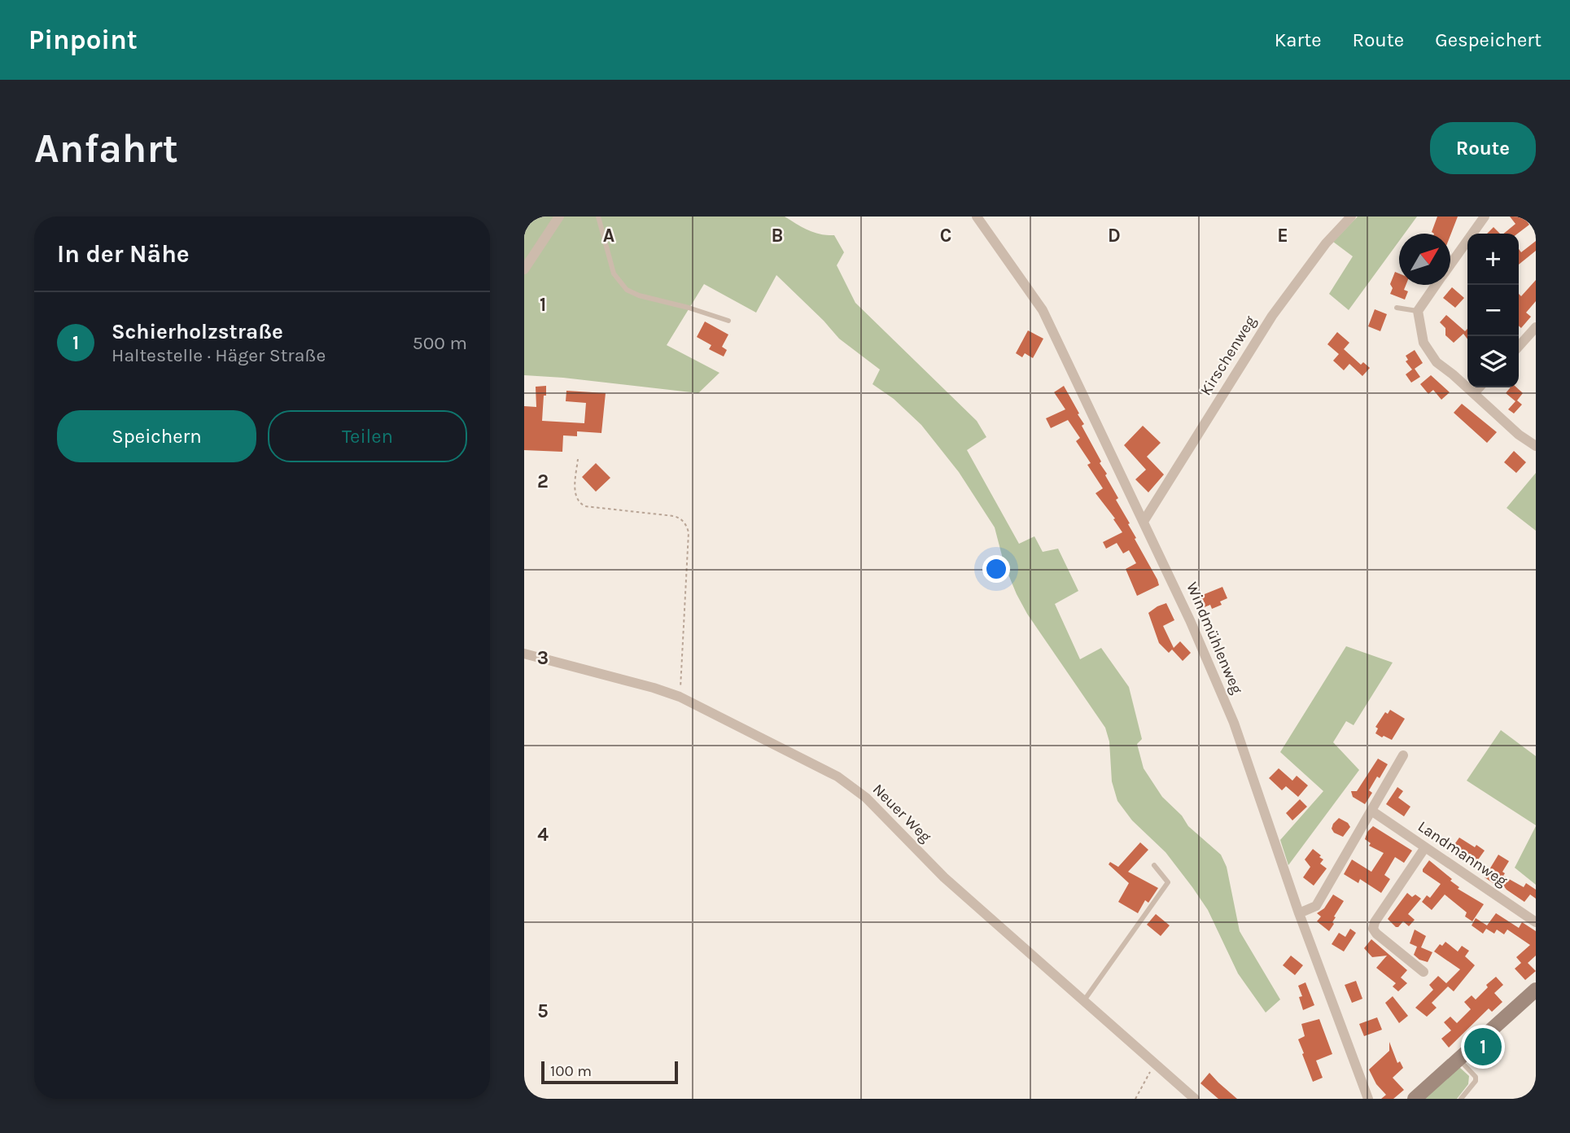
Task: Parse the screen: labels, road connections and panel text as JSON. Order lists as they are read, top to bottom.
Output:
{
  "streets": {
    "street": [
      "Kirschenweg",
      "Windmühlenweg",
      "Neuer Weg",
      "Landmannweg"
    ]
  },
  "crossings": [
    ["Kirschenweg", "Windmühlenweg"]
  ],
  "scale_bar": "100 m",
  "north": "top right",
  "page": {
    "header": "Pinpoint",
    "nav": ["Karte", "Route", "Gespeichert"],
    "buttons": [
      "Route",
      ["Speichern", "Teilen"]
    ],
    "title": "Anfahrt",
    "heading": "In der Nähe",
    "map_buttons": ["+", "−"],
    "list": [
      {
        "mark": "1",
        "name": "Schierholzstraße",
        "note": "Haltestelle · Häger Straße",
        "value": "500 m"
      }
    ],
    "pins": "1",
    "scale": "100 m"
  },
  "grid": {
    "columns": [
      "A",
      "B",
      "C",
      "D",
      "E"
    ],
    "rows": [
      "1",
      "2",
      "3",
      "4",
      "5"
    ]
  }
}
